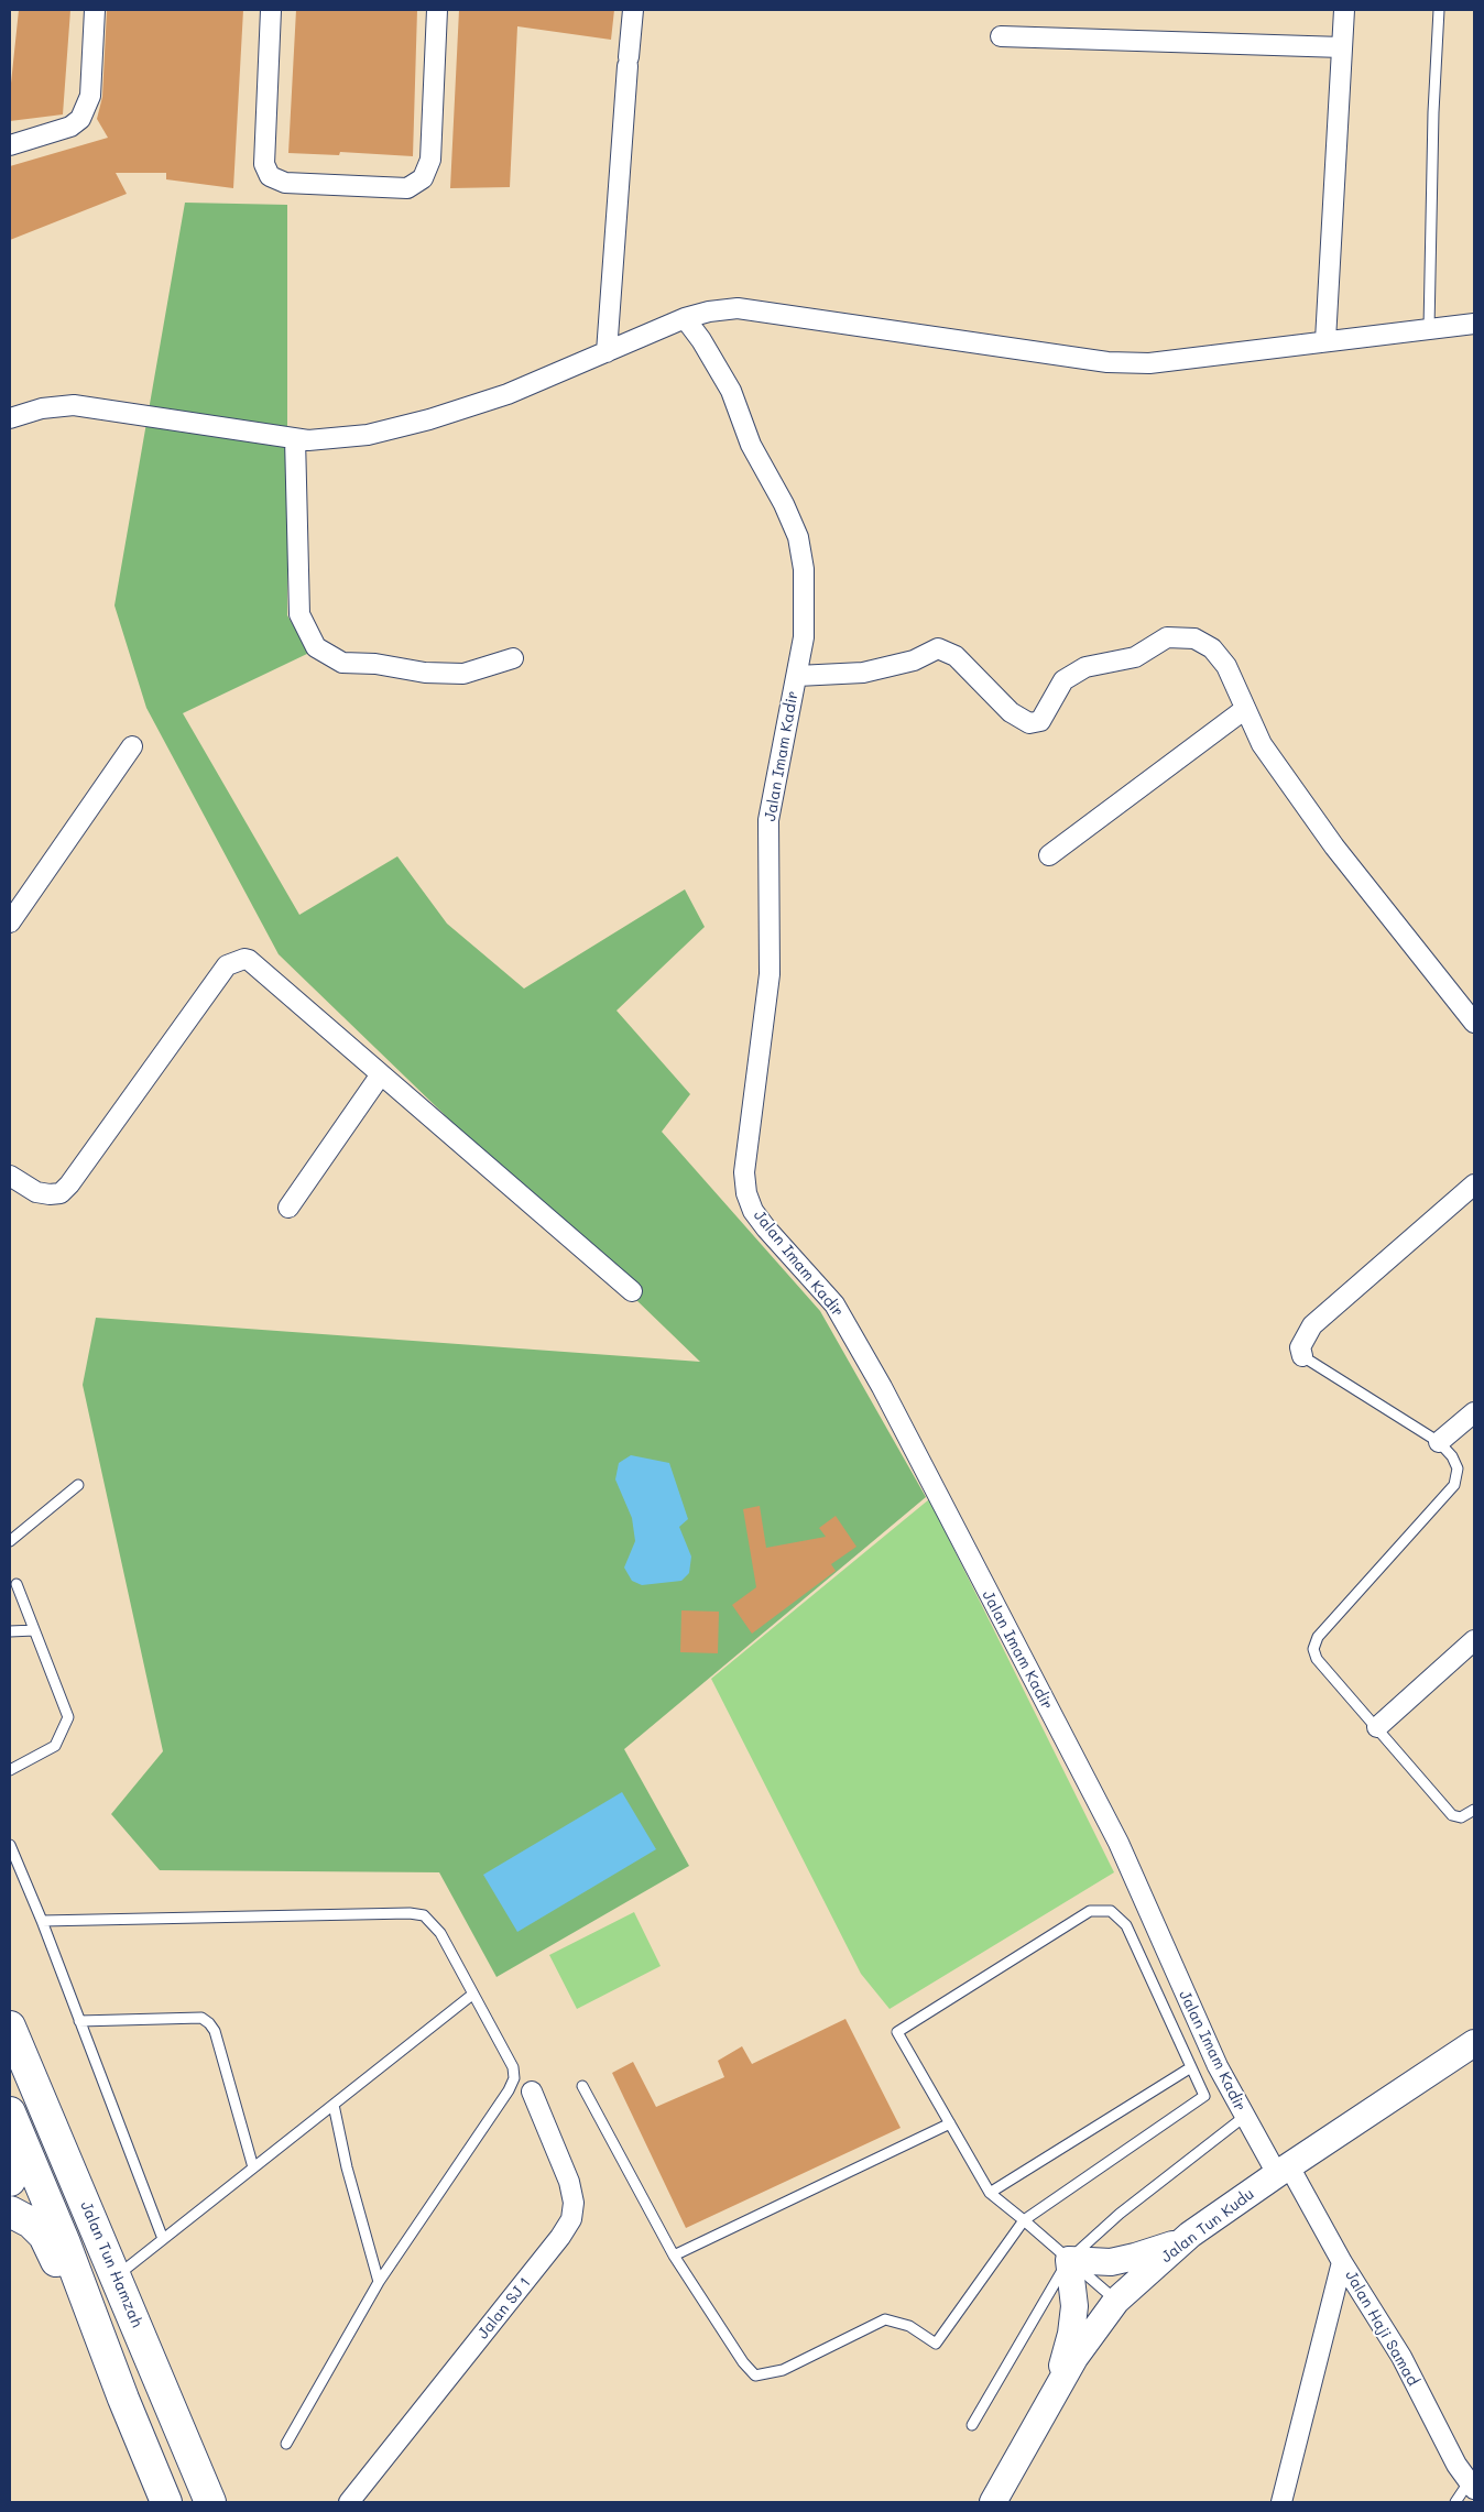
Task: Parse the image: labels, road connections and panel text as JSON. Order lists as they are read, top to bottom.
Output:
{
  "streets": {
    "main road": ["Jalan Tun Kudu", "Jalan Tun Hamzah"],
    "street": ["Jalan Imam Kadir", "Jalan SJ 1", "Jalan Haji Samad"]
  },
  "crossings": [
    ["Jalan Imam Kadir", "Jalan Tun Kudu"],
    ["Jalan Imam Kadir", "Jalan Haji Samad"],
    ["Jalan Tun Kudu", "Jalan Haji Samad"]
  ]
}
